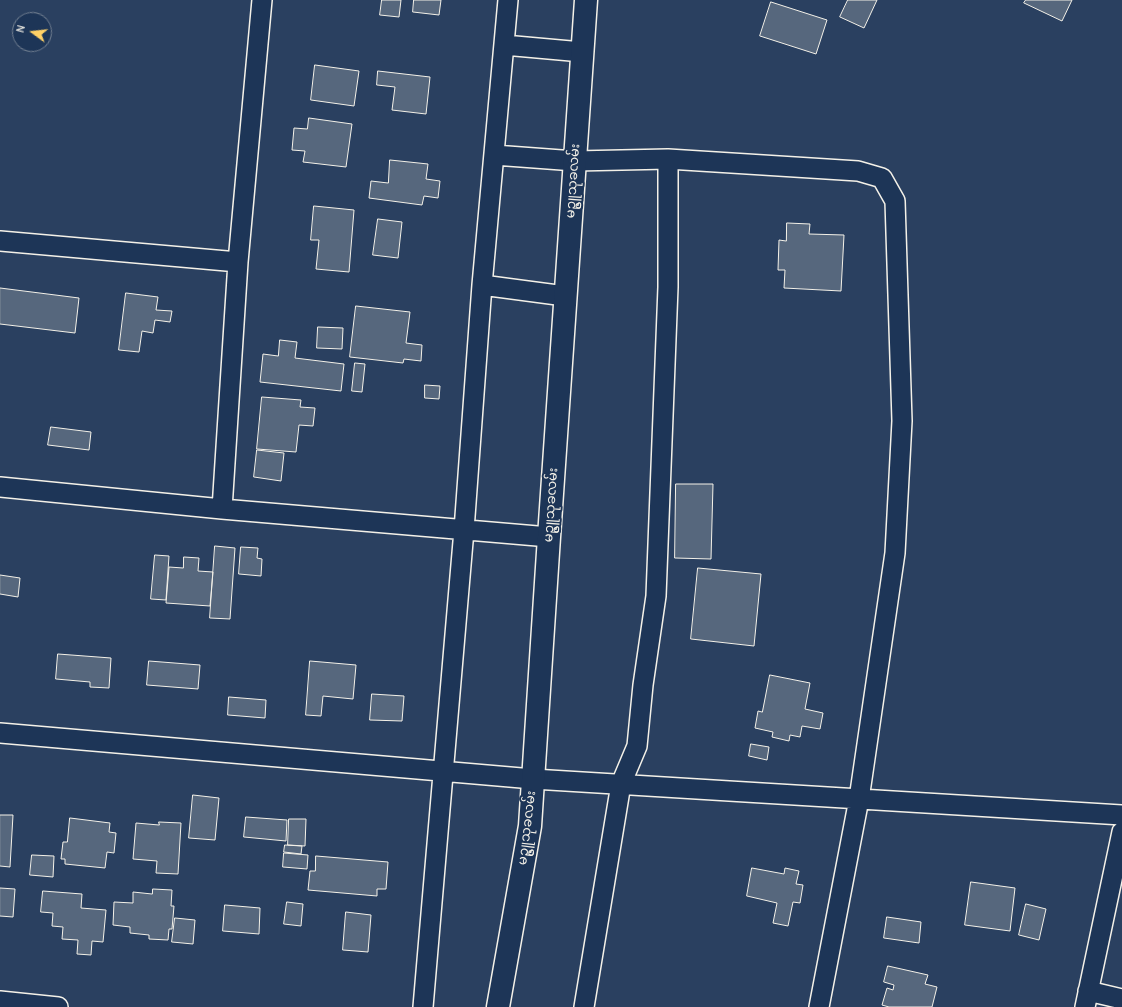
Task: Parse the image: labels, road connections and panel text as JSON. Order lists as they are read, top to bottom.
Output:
{
  "streets": {
    "street": ["မဥ္ဇူသုခလမ်း"]
  },
  "north": "left"
}
